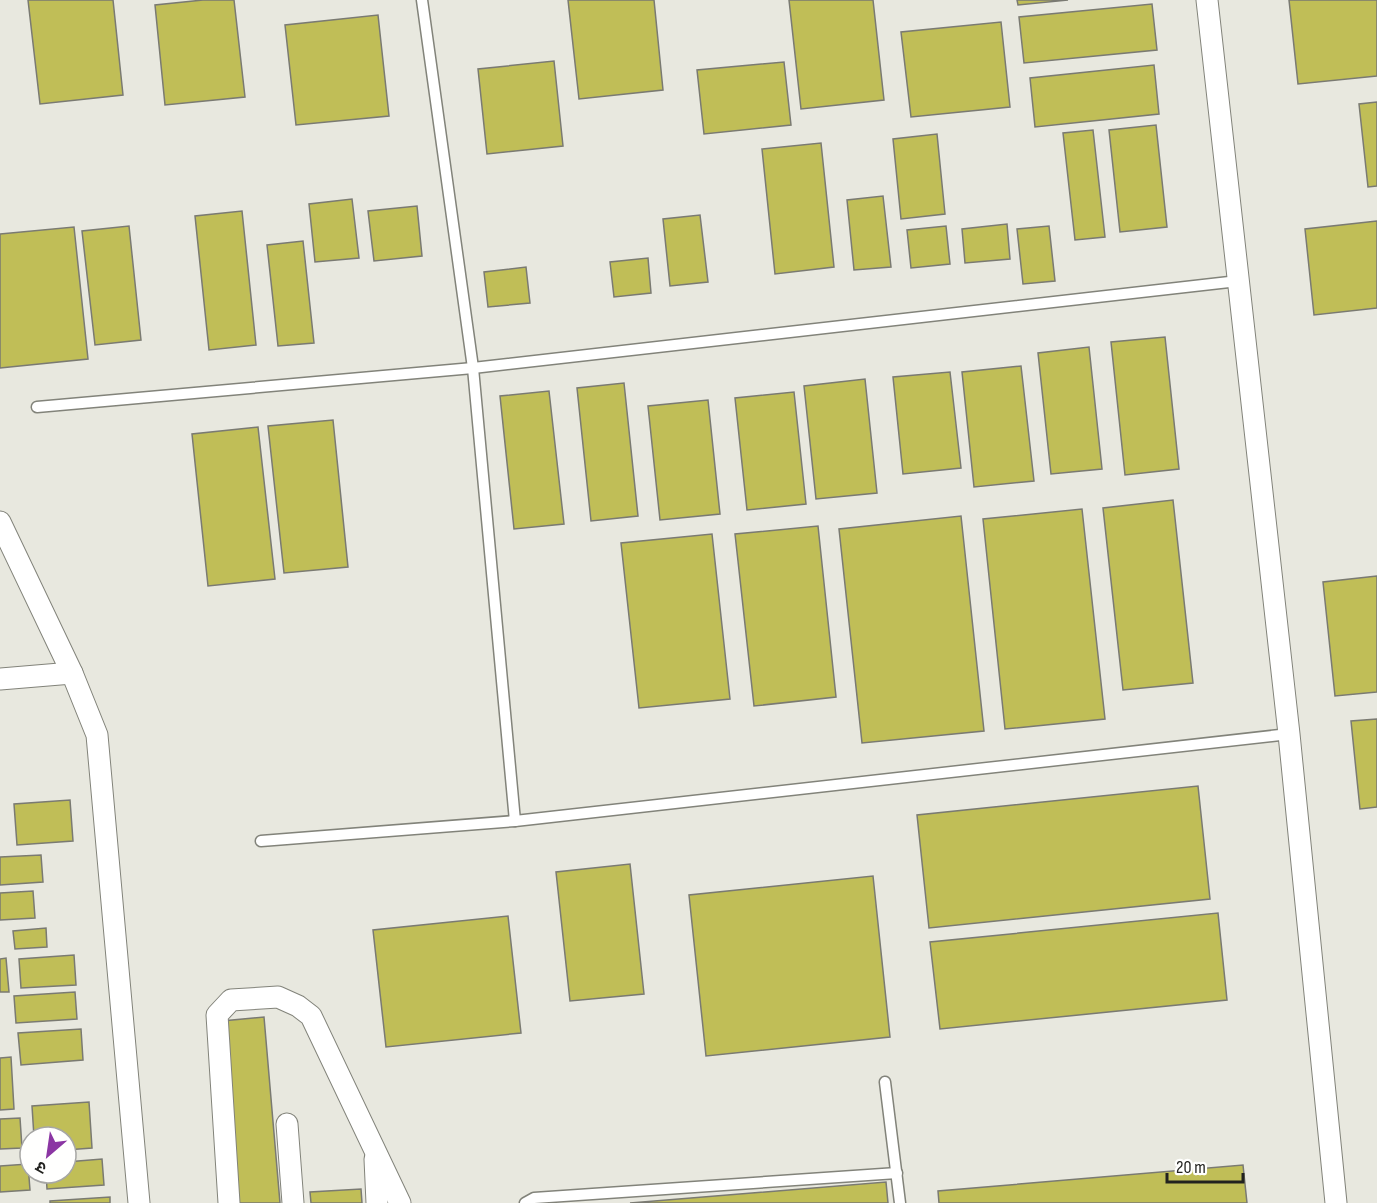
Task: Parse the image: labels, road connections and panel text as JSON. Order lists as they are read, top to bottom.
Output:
{
  "scale_bar": "20 m",
  "north": "bottom left"
}
